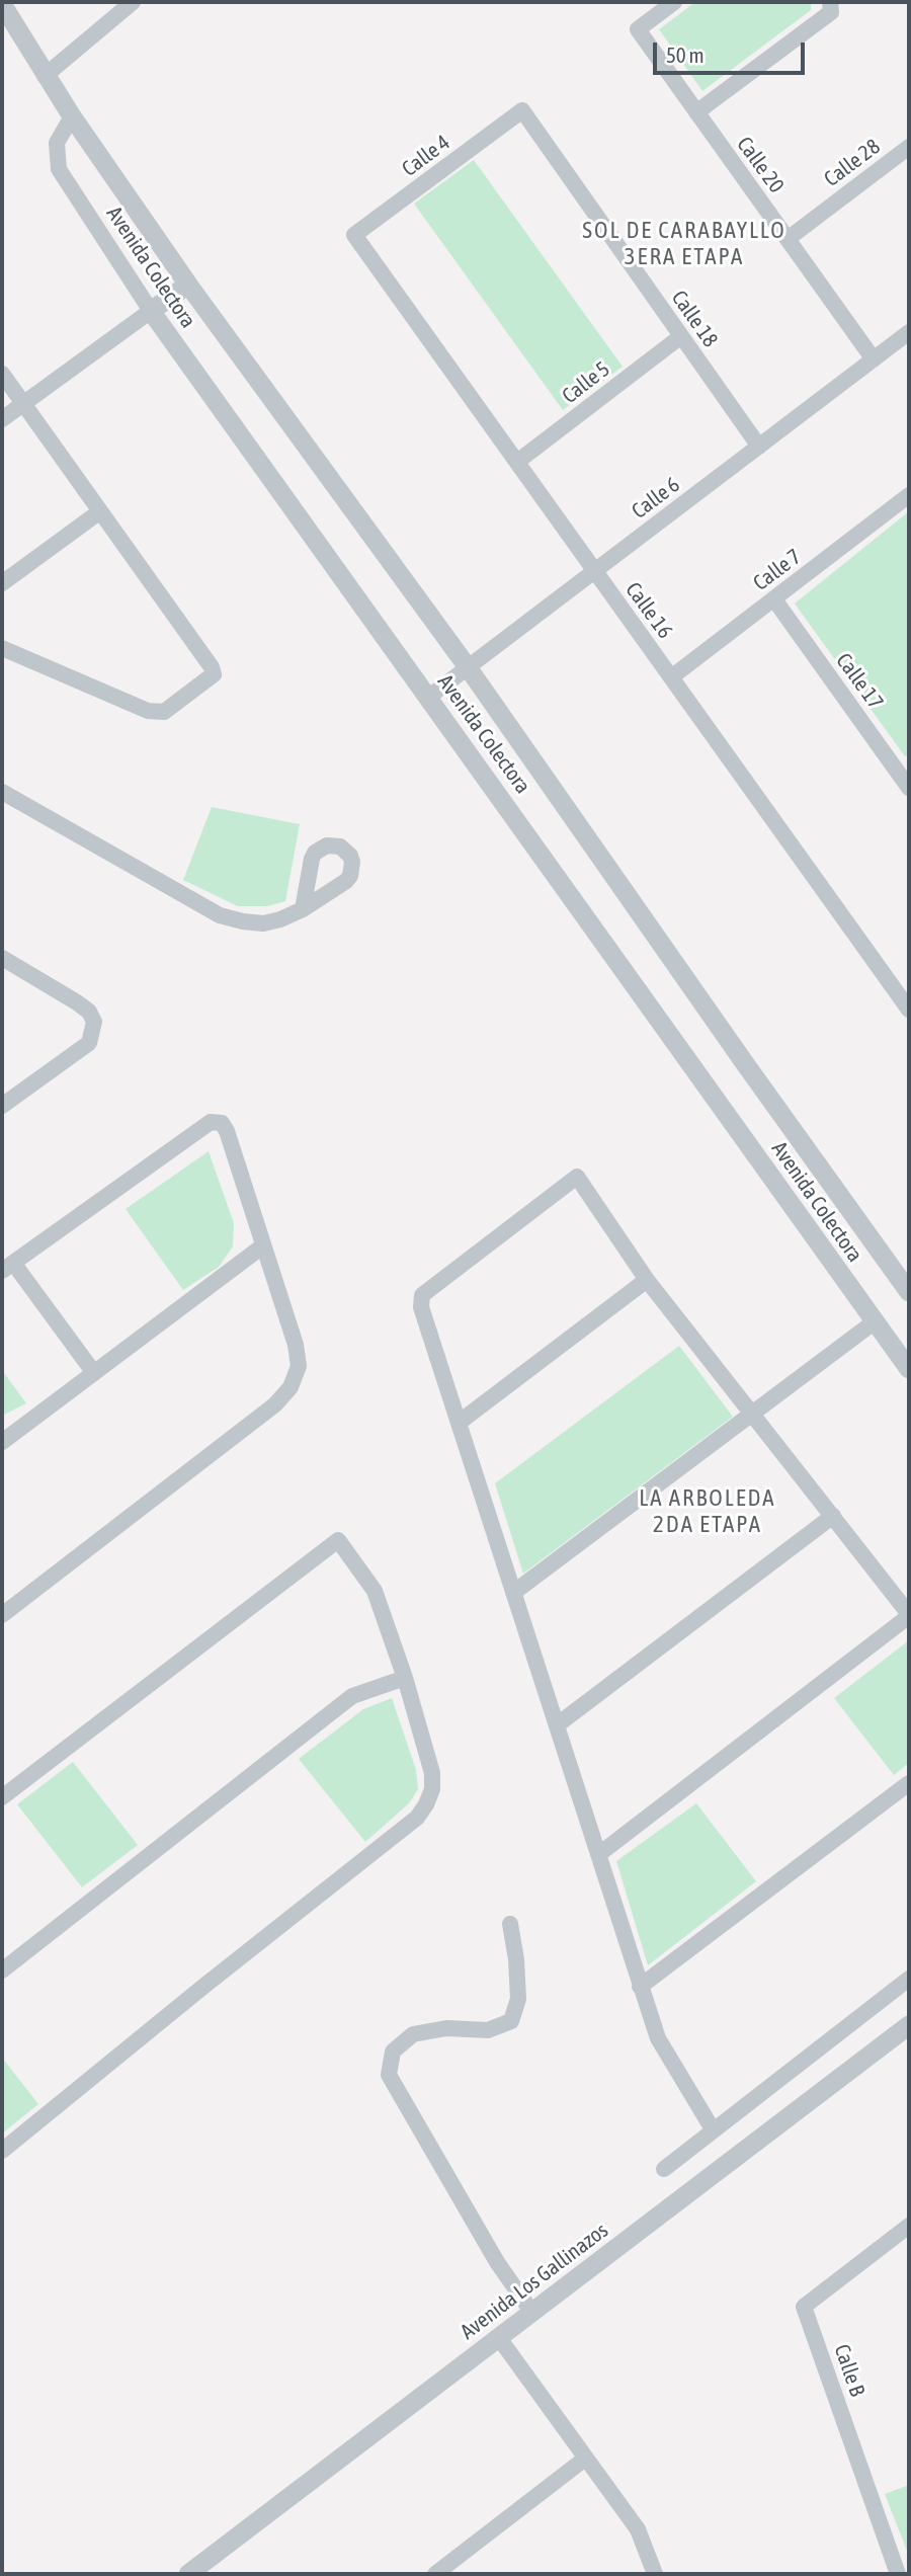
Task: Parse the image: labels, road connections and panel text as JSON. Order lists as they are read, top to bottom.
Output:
{
  "streets": {
    "street": [
      "Calle 4",
      "Calle 28",
      "Calle 20",
      "Avenida Colectora",
      "Calle 18",
      "Calle 5",
      "Calle 6",
      "Calle 7",
      "Calle 16",
      "Calle 17",
      "Avenida Los Gallinazos",
      "Calle B"
    ]
  },
  "crossings": [
    ["Calle 4", "Calle 18"],
    ["Calle 4", "Calle 16"],
    ["Calle 28", "Calle 20"],
    ["Calle 20", "Calle 6"],
    ["Avenida Colectora", "Calle 6"],
    ["Calle 18", "Calle 5"],
    ["Calle 18", "Calle 6"],
    ["Calle 5", "Calle 16"],
    ["Calle 6", "Calle 16"],
    ["Calle 7", "Calle 16"],
    ["Calle 7", "Calle 17"]
  ],
  "districts": ["SOL DE CARABAYLLO 3ERA ETAPA", "LA ARBOLEDA 2DA ETAPA"],
  "scale_bar": "50 m"
}
